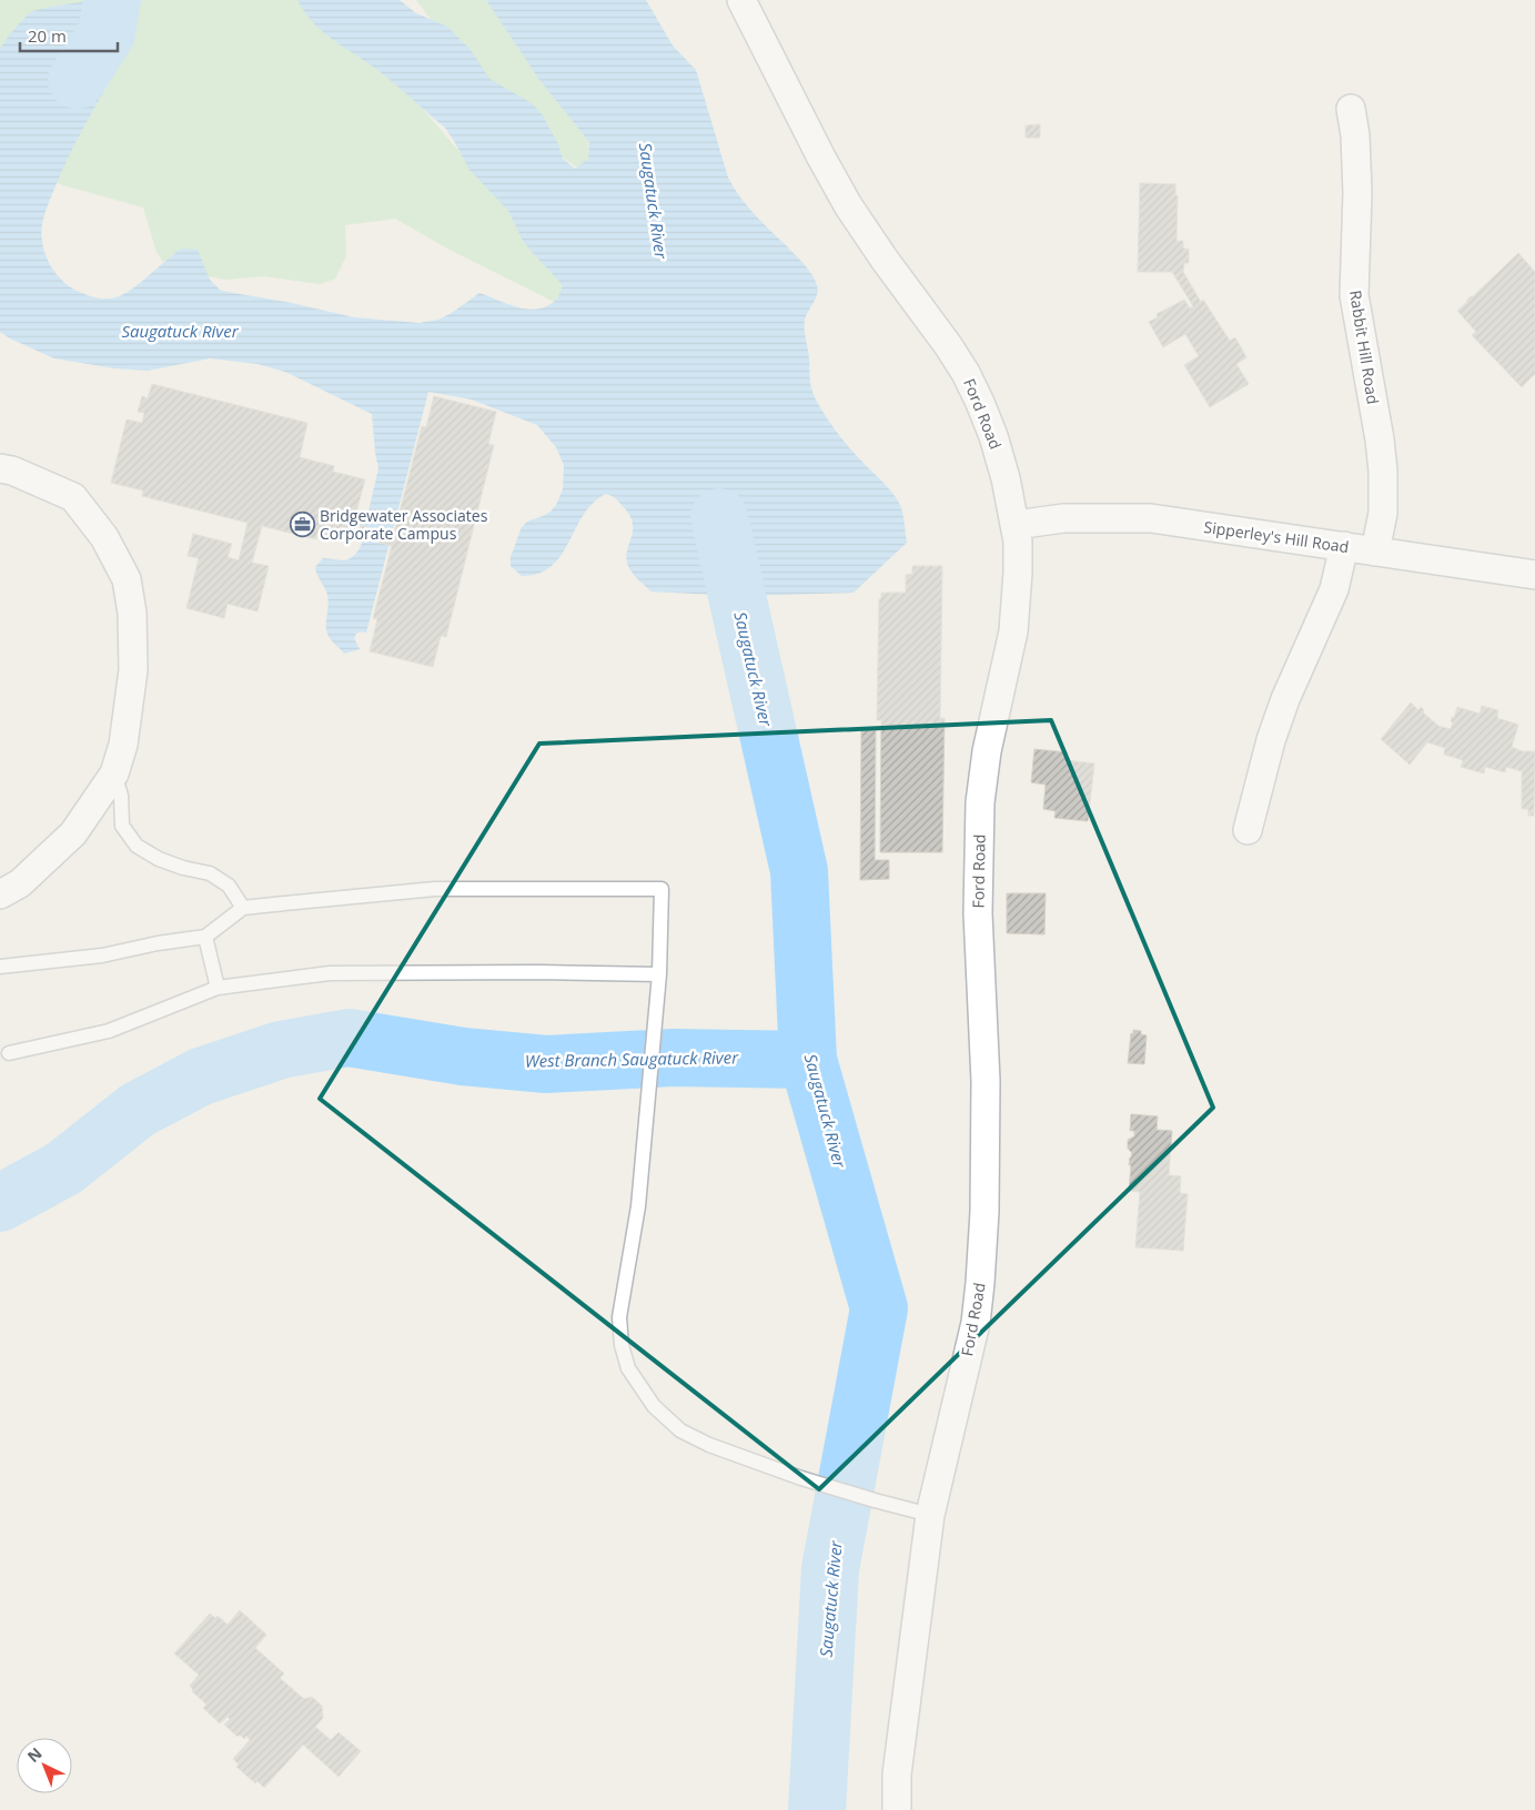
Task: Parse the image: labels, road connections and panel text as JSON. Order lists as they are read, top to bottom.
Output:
{
  "streets": {
    "street": ["Rabbit Hill Road", "Ford Road", "Sipperley's Hill Road"]
  },
  "crossings": [
    ["Rabbit Hill Road", "Sipperley's Hill Road"],
    ["Ford Road", "Sipperley's Hill Road"]
  ],
  "water": ["Saugatuck River", "West Branch Saugatuck River"],
  "places": {
    "office": ["Bridgewater Associates Corporate Campus"]
  },
  "scale_bar": "20 m",
  "north": "top left"
}
